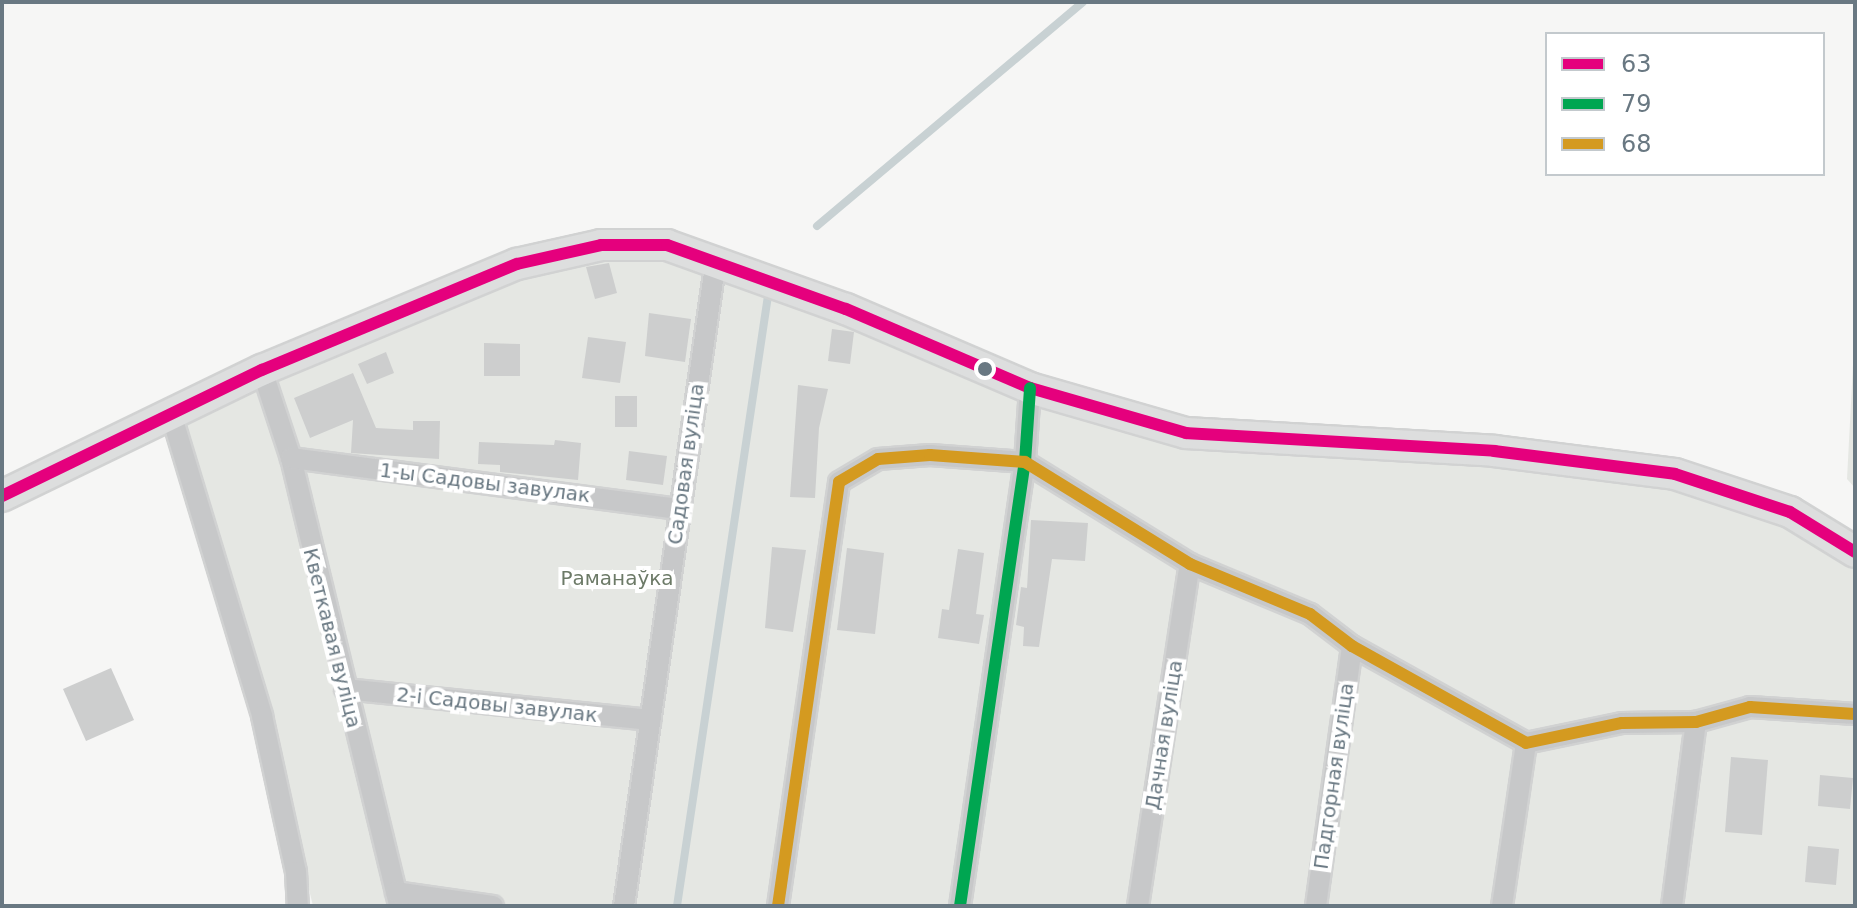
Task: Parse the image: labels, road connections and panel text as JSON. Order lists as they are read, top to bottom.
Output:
{
  "streets": {
    "street": [
      "Садовая вуліца",
      "1-ы Садовы завулак",
      "Кветкавая вуліца",
      "2-і Садовы завулак",
      "Дачная вуліца",
      "Падгорная вуліца"
    ]
  },
  "crossings": [
    ["Садовая вуліца", "1-ы Садовы завулак"],
    ["Садовая вуліца", "2-і Садовы завулак"],
    ["1-ы Садовы завулак", "Кветкавая вуліца"],
    ["Кветкавая вуліца", "2-і Садовы завулак"]
  ],
  "parks": ["Раманаўка"],
  "lines": ["transit line 63", "transit line 79", "transit line 68"],
  "legend": ["63", "79", "68"]
}
